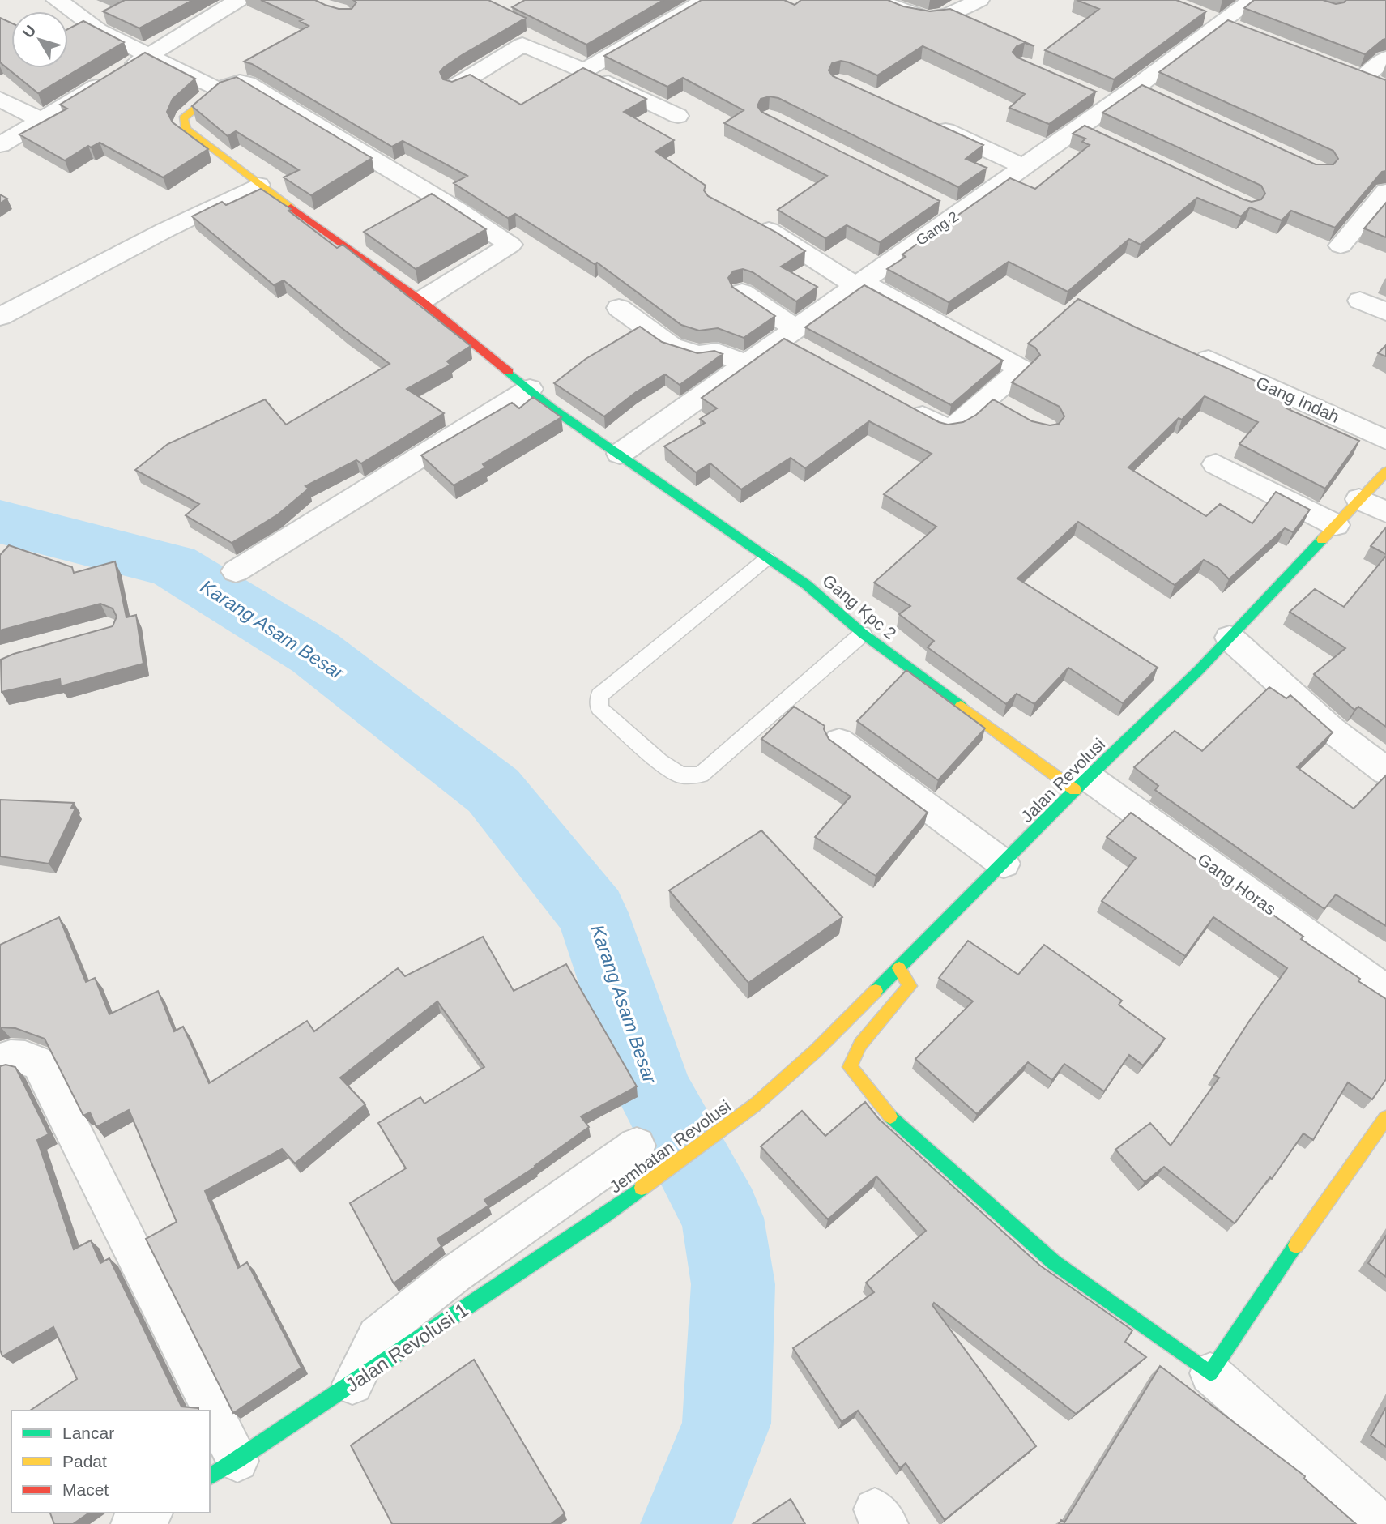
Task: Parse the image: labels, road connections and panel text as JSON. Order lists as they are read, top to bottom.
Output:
{
  "streets": {
    "street": [
      "Gang 2",
      "Gang Indah",
      "Gang Kpc 2",
      "Jalan Revolusi",
      "Gang Horas",
      "Jembatan Revolusi",
      "Jalan Revolusi 1"
    ]
  },
  "crossings": [
    ["Gang 2", "Gang Kpc 2"],
    ["Gang Kpc 2", "Jalan Revolusi"],
    ["Gang Kpc 2", "Gang Horas"],
    ["Jalan Revolusi", "Gang Horas"],
    ["Jalan Revolusi", "Jembatan Revolusi"],
    ["Jembatan Revolusi", "Jalan Revolusi 1"]
  ],
  "water": ["Karang Asam Besar"],
  "legend": ["Lancar", "Padat", "Macet"],
  "north": "top left"
}
